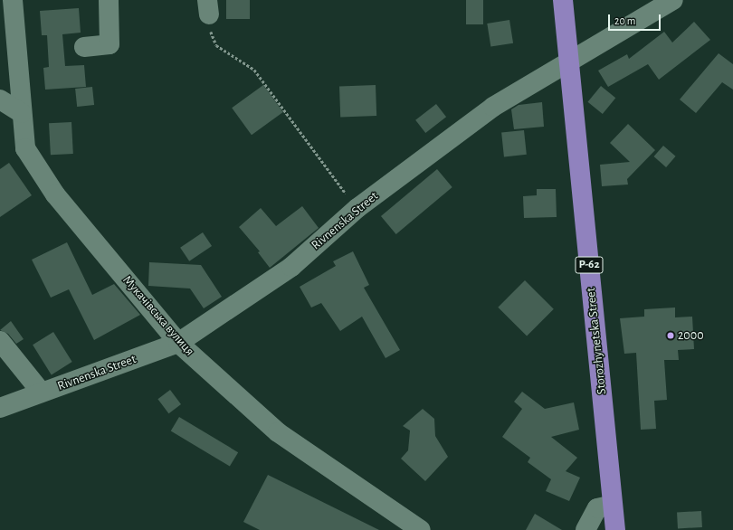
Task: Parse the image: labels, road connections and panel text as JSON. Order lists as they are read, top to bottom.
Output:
{
  "streets": {
    "main road": ["Р-62", "Storozhynetska Street"],
    "street": ["Rivnenska Street", "Мукачівська вулиця"]
  },
  "crossings": [
    ["Rivnenska Street", "Мукачівська вулиця"],
    ["Rivnenska Street", "Storozhynetska Street"]
  ],
  "places": ["2000"],
  "scale_bar": "20 m"
}
